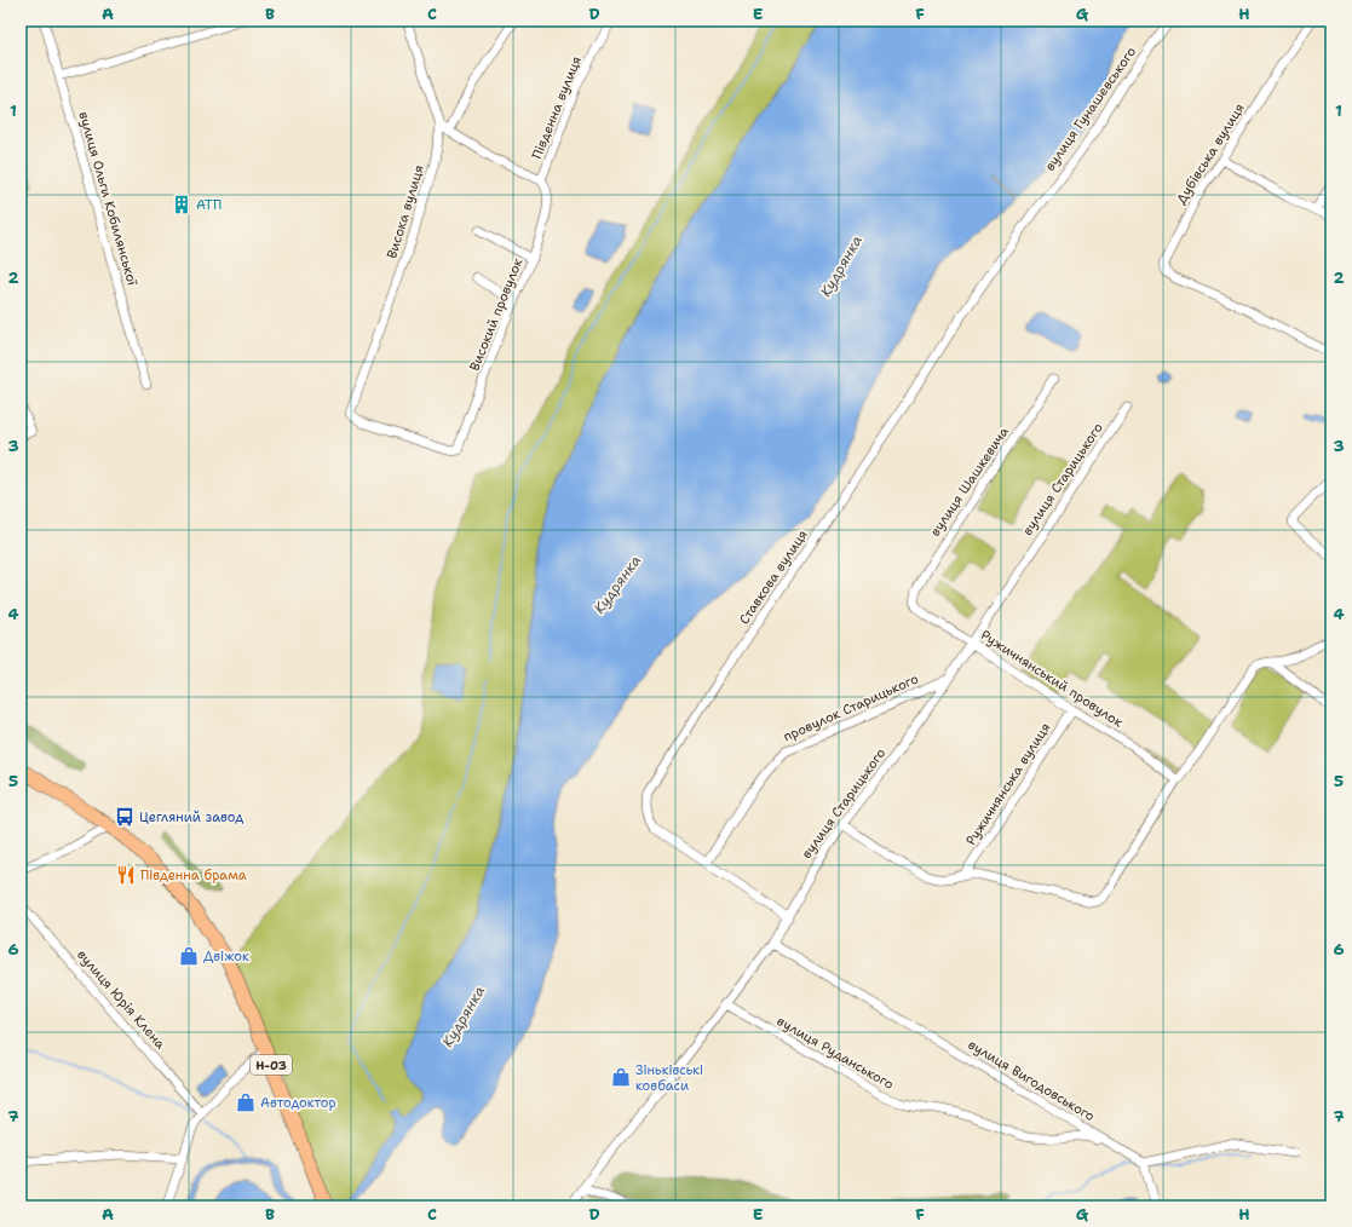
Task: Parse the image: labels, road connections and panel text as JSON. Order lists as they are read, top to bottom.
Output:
{
  "streets": {
    "main road": ["Н-03"],
    "street": [
      "Південна вулиця",
      "вулиця Гунашевського",
      "Дубівська вулиця",
      "вулиця Ольги Кобилянської",
      "Висока вулиця",
      "Високий провулок",
      "вулиця Старицького",
      "вулиця Шашкевича",
      "Ставкова вулиця",
      "Ружичнянський провулок",
      "провулок Старицького",
      "Ружичнянська вулиця",
      "вулиця Юрія Клена",
      "вулиця Руданського",
      "вулиця Вигодовського"
    ]
  },
  "crossings": [
    ["Південна вулиця", "Високий провулок"],
    ["вулиця Гунашевського", "Ставкова вулиця"],
    ["Висока вулиця", "Високий провулок"],
    ["вулиця Старицького", "Ставкова вулиця"],
    ["вулиця Старицького", "Ружичнянський провулок"],
    ["вулиця Старицького", "провулок Старицького"],
    ["вулиця Старицького", "вулиця Руданського"],
    ["вулиця Старицького", "вулиця Вигодовського"],
    ["вулиця Шашкевича", "Ружичнянський провулок"],
    ["Ставкова вулиця", "провулок Старицького"],
    ["Ружичнянський провулок", "Ружичнянська вулиця"],
    ["вулиця Руданського", "вулиця Вигодовського"]
  ],
  "water": ["Кудрянка"],
  "places": {
    "building": ["АТП"],
    "bus stop": ["Цегляний завод"],
    "restaurant": ["Південна брама"],
    "shop": ["Двіжок", "Зіньківські ковбаси", "Автодоктор"]
  },
  "grid": {
    "columns": [
      "A",
      "B",
      "C",
      "D",
      "E",
      "F",
      "G",
      "H"
    ],
    "rows": [
      "1",
      "2",
      "3",
      "4",
      "5",
      "6",
      "7"
    ]
  }
}
